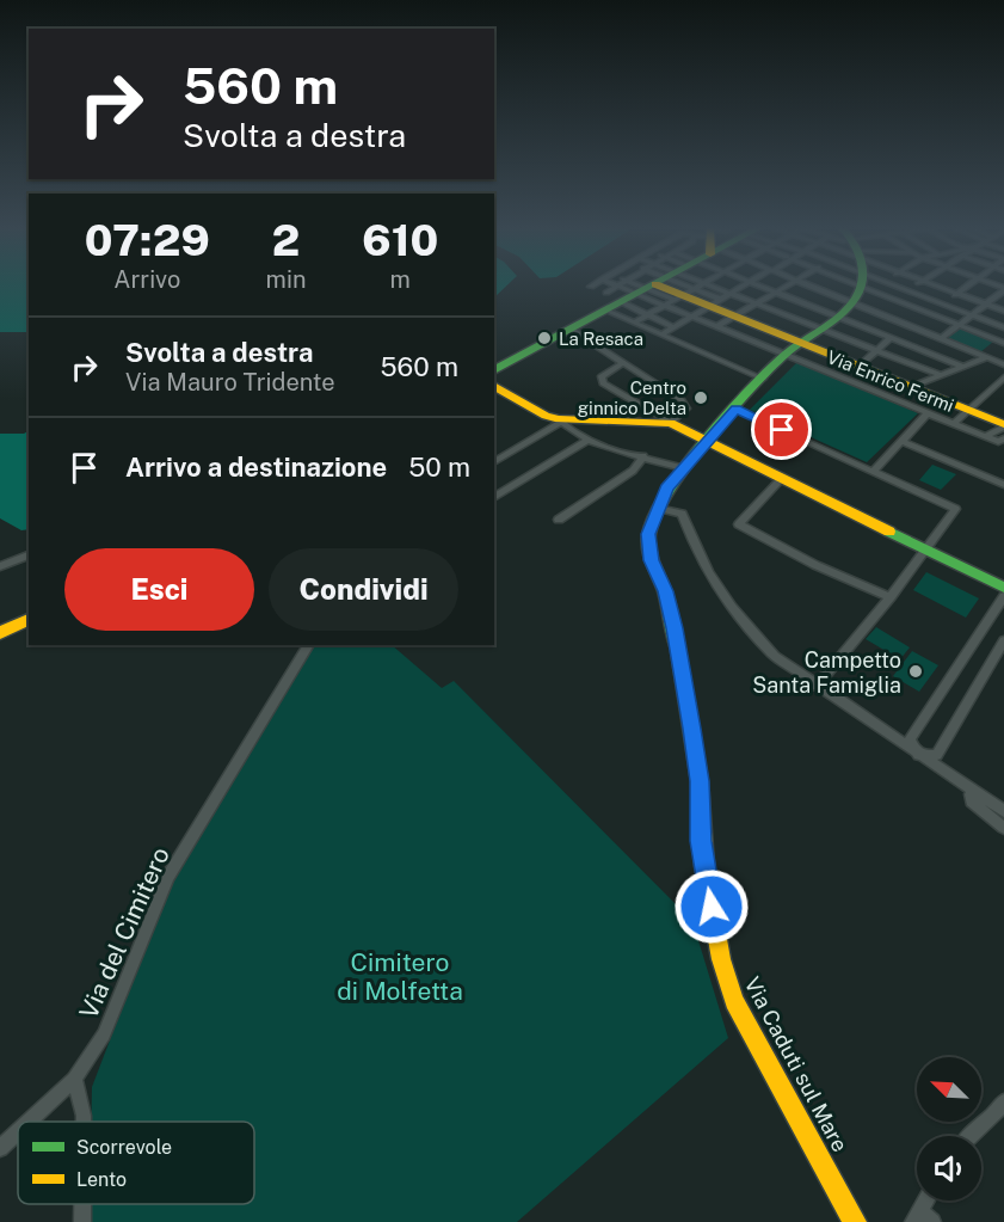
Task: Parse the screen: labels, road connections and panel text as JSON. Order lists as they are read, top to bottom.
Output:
{
  "streets": {
    "street": ["Via Enrico Fermi", "Via del Cimitero", "Via Caduti sul Mare"]
  },
  "crossings": [
    ["Via Enrico Fermi", "Via Caduti sul Mare"]
  ],
  "parks": ["Cimitero di Molfetta"],
  "places": ["La Resaca", "Centro ginnico Delta", "Campetto Santa Famiglia"],
  "legend": ["Scorrevole", "Lento"],
  "north": "top left",
  "page": {
    "turn": ["560 m", "Svolta a destra"],
    "eta": [
      "07:29",
      "Arrivo",
      "2",
      "min",
      "610",
      "m"
    ],
    "list": [
      {
        "name": "Svolta a destra",
        "note": "Via Mauro Tridente",
        "value": "560 m"
      },
      {
        "name": "Arrivo a destinazione",
        "value": "50 m"
      }
    ],
    "buttons": ["Esci", "Condividi"]
  }
}
